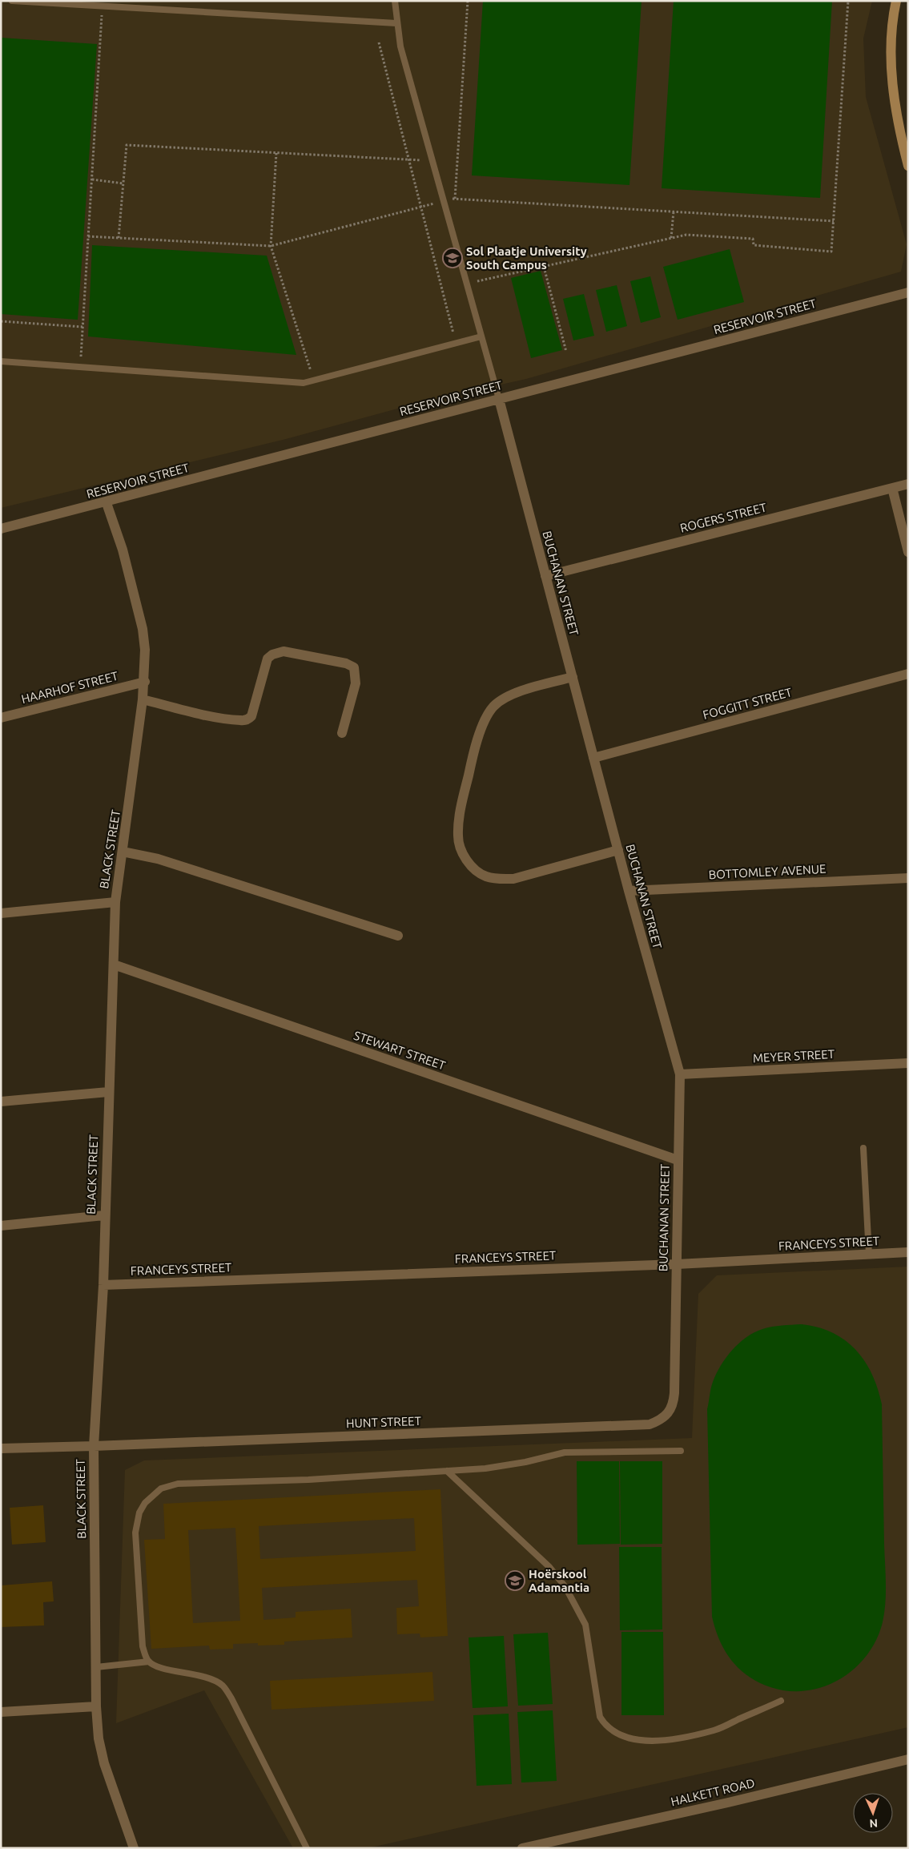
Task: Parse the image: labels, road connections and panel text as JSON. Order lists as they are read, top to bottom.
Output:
{
  "streets": {
    "street": [
      "RESERVOIR STREET",
      "ROGERS STREET",
      "BUCHANAN STREET",
      "HAARHOF STREET",
      "FOGGITT STREET",
      "BLACK STREET",
      "BOTTOMLEY AVENUE",
      "STEWART STREET",
      "MEYER STREET",
      "FRANCEYS STREET",
      "HUNT STREET",
      "HALKETT ROAD"
    ]
  },
  "crossings": [
    ["RESERVOIR STREET", "BUCHANAN STREET"],
    ["RESERVOIR STREET", "BLACK STREET"],
    ["ROGERS STREET", "BUCHANAN STREET"],
    ["BUCHANAN STREET", "FOGGITT STREET"],
    ["BUCHANAN STREET", "BOTTOMLEY AVENUE"],
    ["BUCHANAN STREET", "STEWART STREET"],
    ["BUCHANAN STREET", "MEYER STREET"],
    ["BUCHANAN STREET", "FRANCEYS STREET"],
    ["BUCHANAN STREET", "HUNT STREET"],
    ["HAARHOF STREET", "BLACK STREET"],
    ["BLACK STREET", "STEWART STREET"],
    ["BLACK STREET", "FRANCEYS STREET"],
    ["BLACK STREET", "HUNT STREET"]
  ],
  "places": {
    "school or university": ["Sol Plaatje University South Campus", "Hoërskool Adamantia"]
  },
  "north": "bottom"
}
